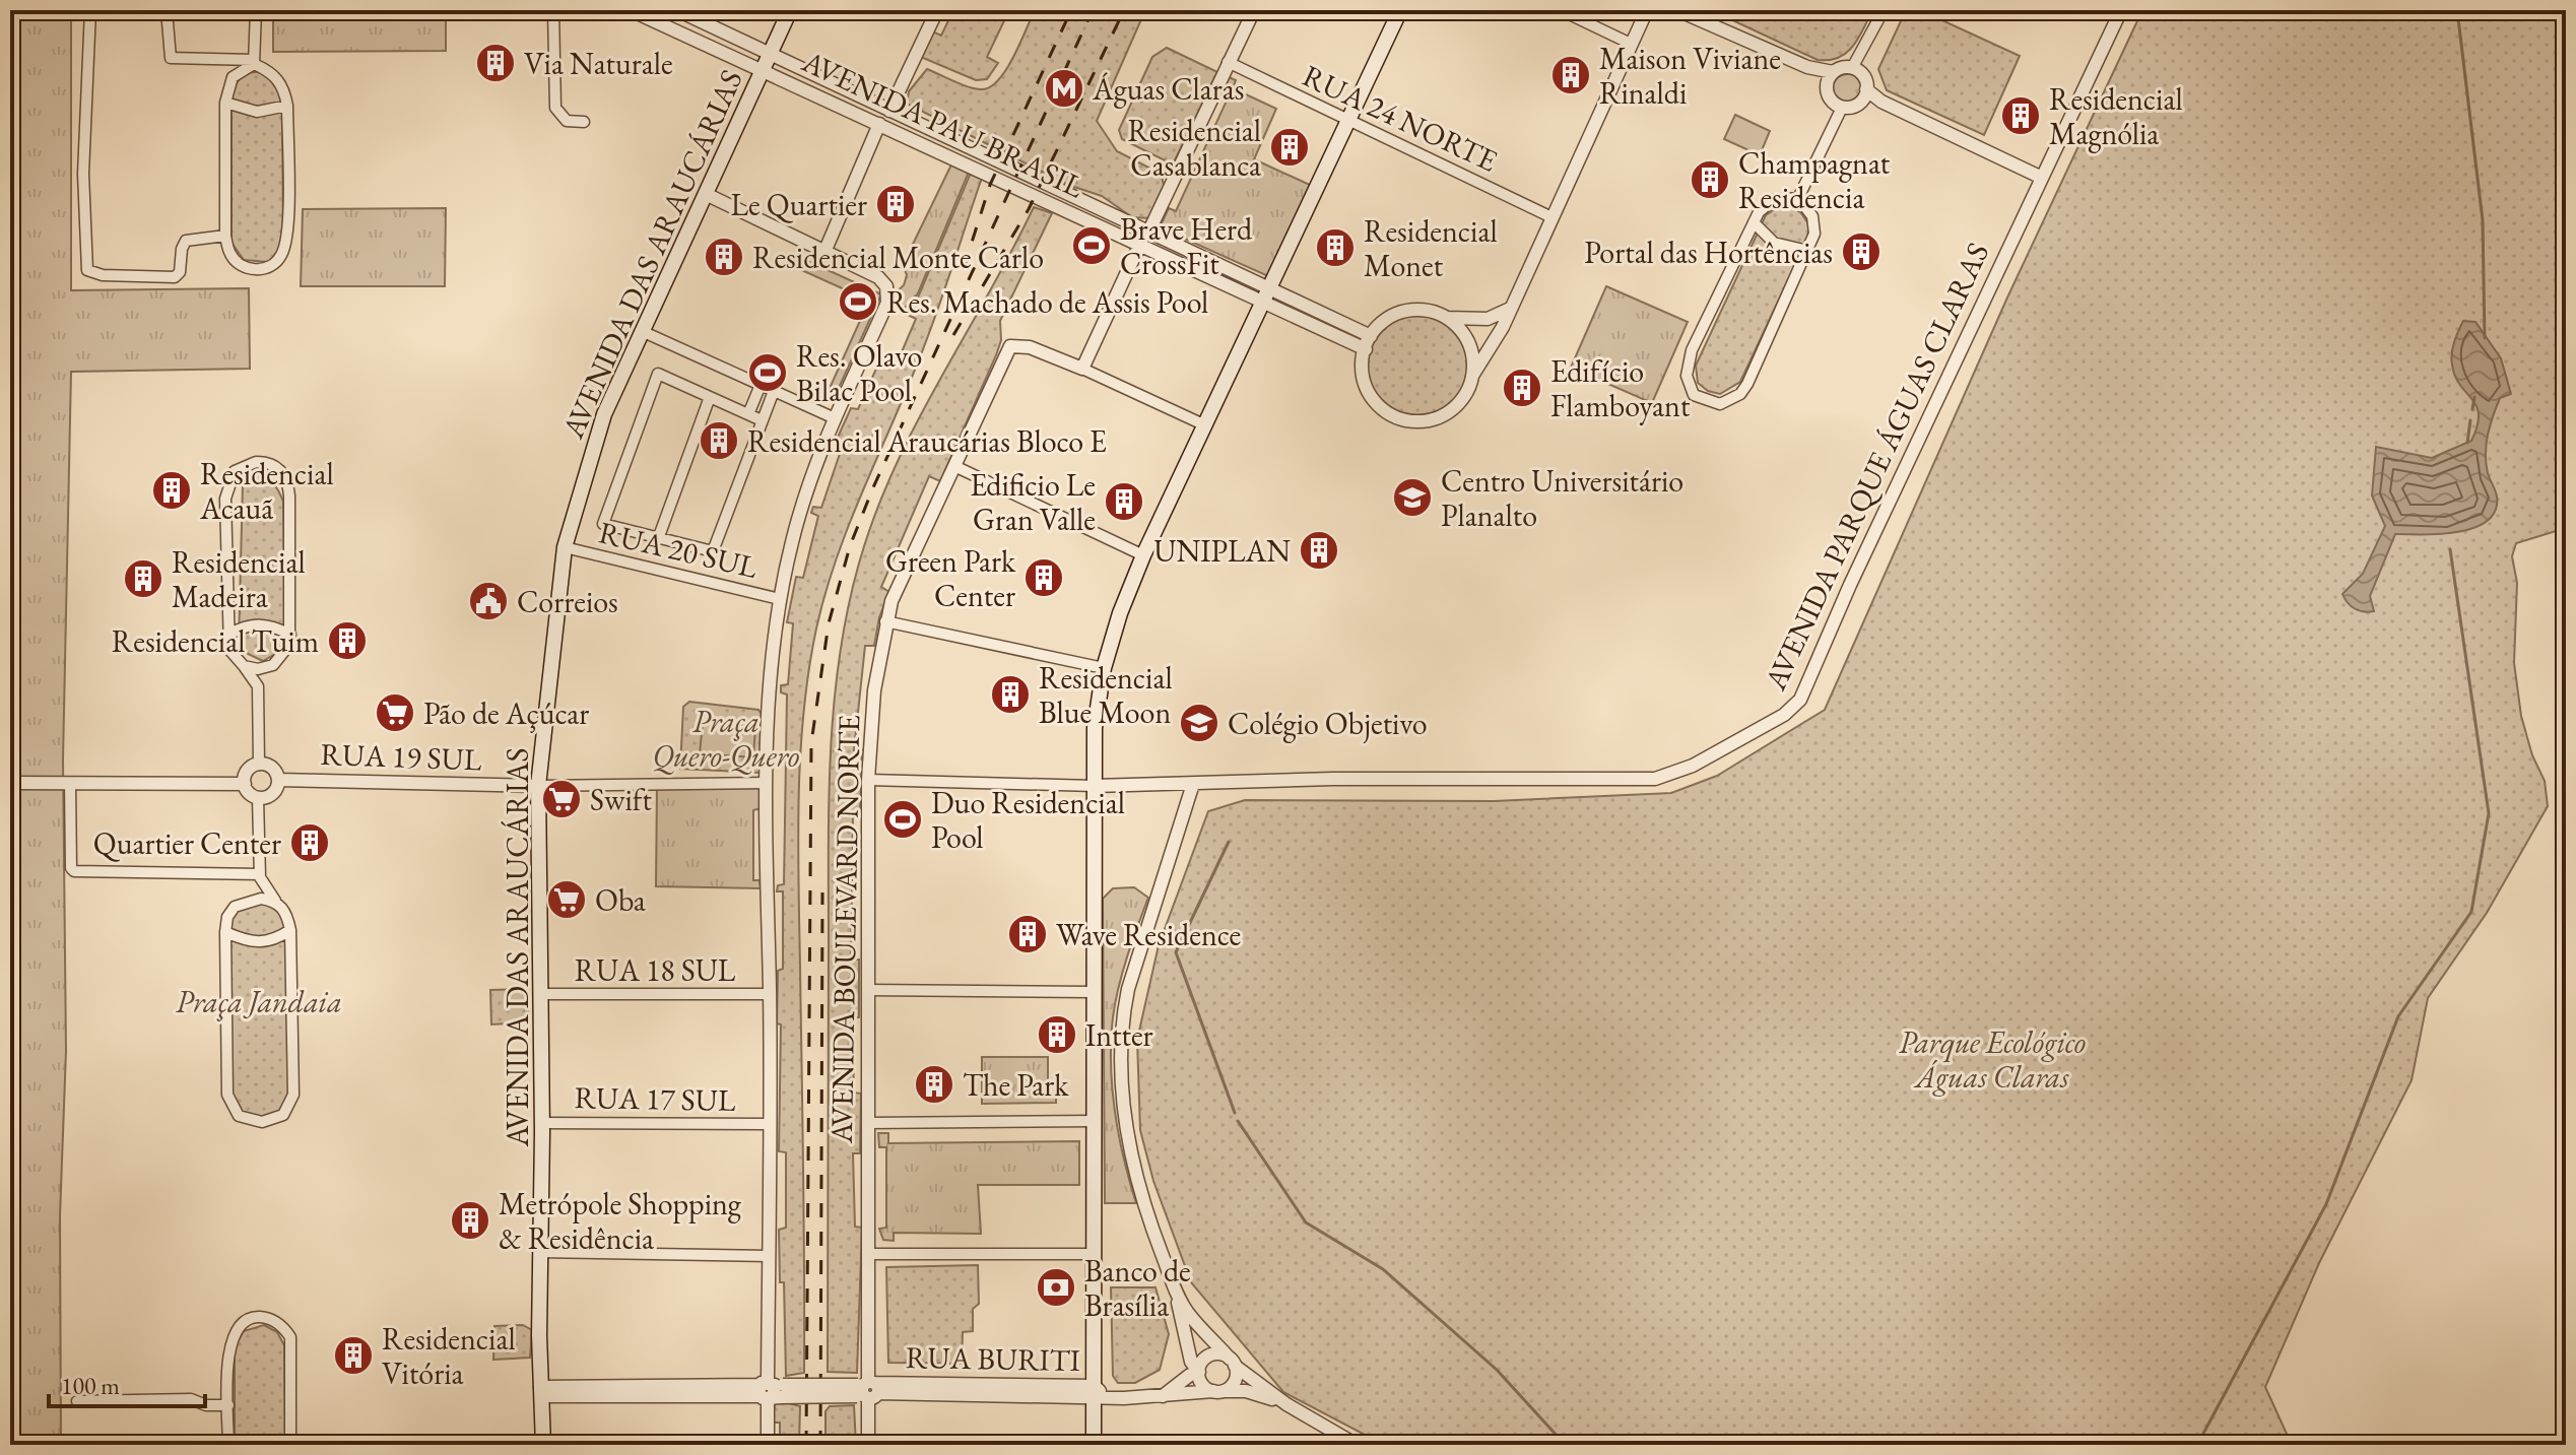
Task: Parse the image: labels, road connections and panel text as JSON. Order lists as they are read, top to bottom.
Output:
{
  "streets": {
    "main road": ["AVENIDA DAS ARAUCÁRIAS"],
    "street": [
      "RUA 24 NORTE",
      "AVENIDA PAU BRASIL",
      "AVENIDA PARQUE ÁGUAS CLARAS",
      "RUA 20 SUL",
      "RUA 19 SUL",
      "AVENIDA BOULEVARD NORTE",
      "RUA 18 SUL",
      "RUA 17 SUL",
      "RUA BURITI"
    ]
  },
  "crossings": [
    ["AVENIDA PAU BRASIL", "AVENIDA DAS ARAUCÁRIAS"],
    ["AVENIDA DAS ARAUCÁRIAS", "RUA 20 SUL"],
    ["AVENIDA DAS ARAUCÁRIAS", "RUA 19 SUL"],
    ["AVENIDA DAS ARAUCÁRIAS", "RUA 18 SUL"],
    ["AVENIDA DAS ARAUCÁRIAS", "RUA 17 SUL"],
    ["AVENIDA DAS ARAUCÁRIAS", "RUA BURITI"],
    ["AVENIDA BOULEVARD NORTE", "RUA BURITI"]
  ],
  "parks": ["Praça Quero-Quero", "Praça Jandaia", "Parque Ecológico Águas Claras"],
  "places": {
    "building": [
      "Via Naturale",
      "Maison Viviane Rinaldi",
      "Residencial Magnólia",
      "Residencial Casablanca",
      "Champagnat Residencia",
      "Le Quartier",
      "Residencial Monet",
      "Portal das Hortências",
      "Residencial Monte Carlo",
      "Edifício Flamboyant",
      "Residencial Araucárias Bloco E",
      "Residencial Acauã",
      "Edificio Le Gran Valle",
      "UNIPLAN",
      "Green Park Center",
      "Residencial Madeira",
      "Residencial Tuim",
      "Residencial Blue Moon",
      "Quartier Center",
      "Wave Residence",
      "Intter",
      "The Park",
      "Metrópole Shopping & Residência",
      "Residencial Vitória"
    ],
    "metro station": ["Águas Claras"],
    "sports": [
      "Brave Herd CrossFit",
      "Res. Machado de Assis Pool",
      "Res. Olavo Bilac Pool",
      "Duo Residencial Pool"
    ],
    "school or university": ["Centro Universitário Planalto", "Colégio Objetivo"],
    "public building": ["Correios"],
    "supermarket": ["Pão de Açúcar", "Swift", "Oba"],
    "bank": ["Banco de Brasília"]
  },
  "scale_bar": "100 m"
}
